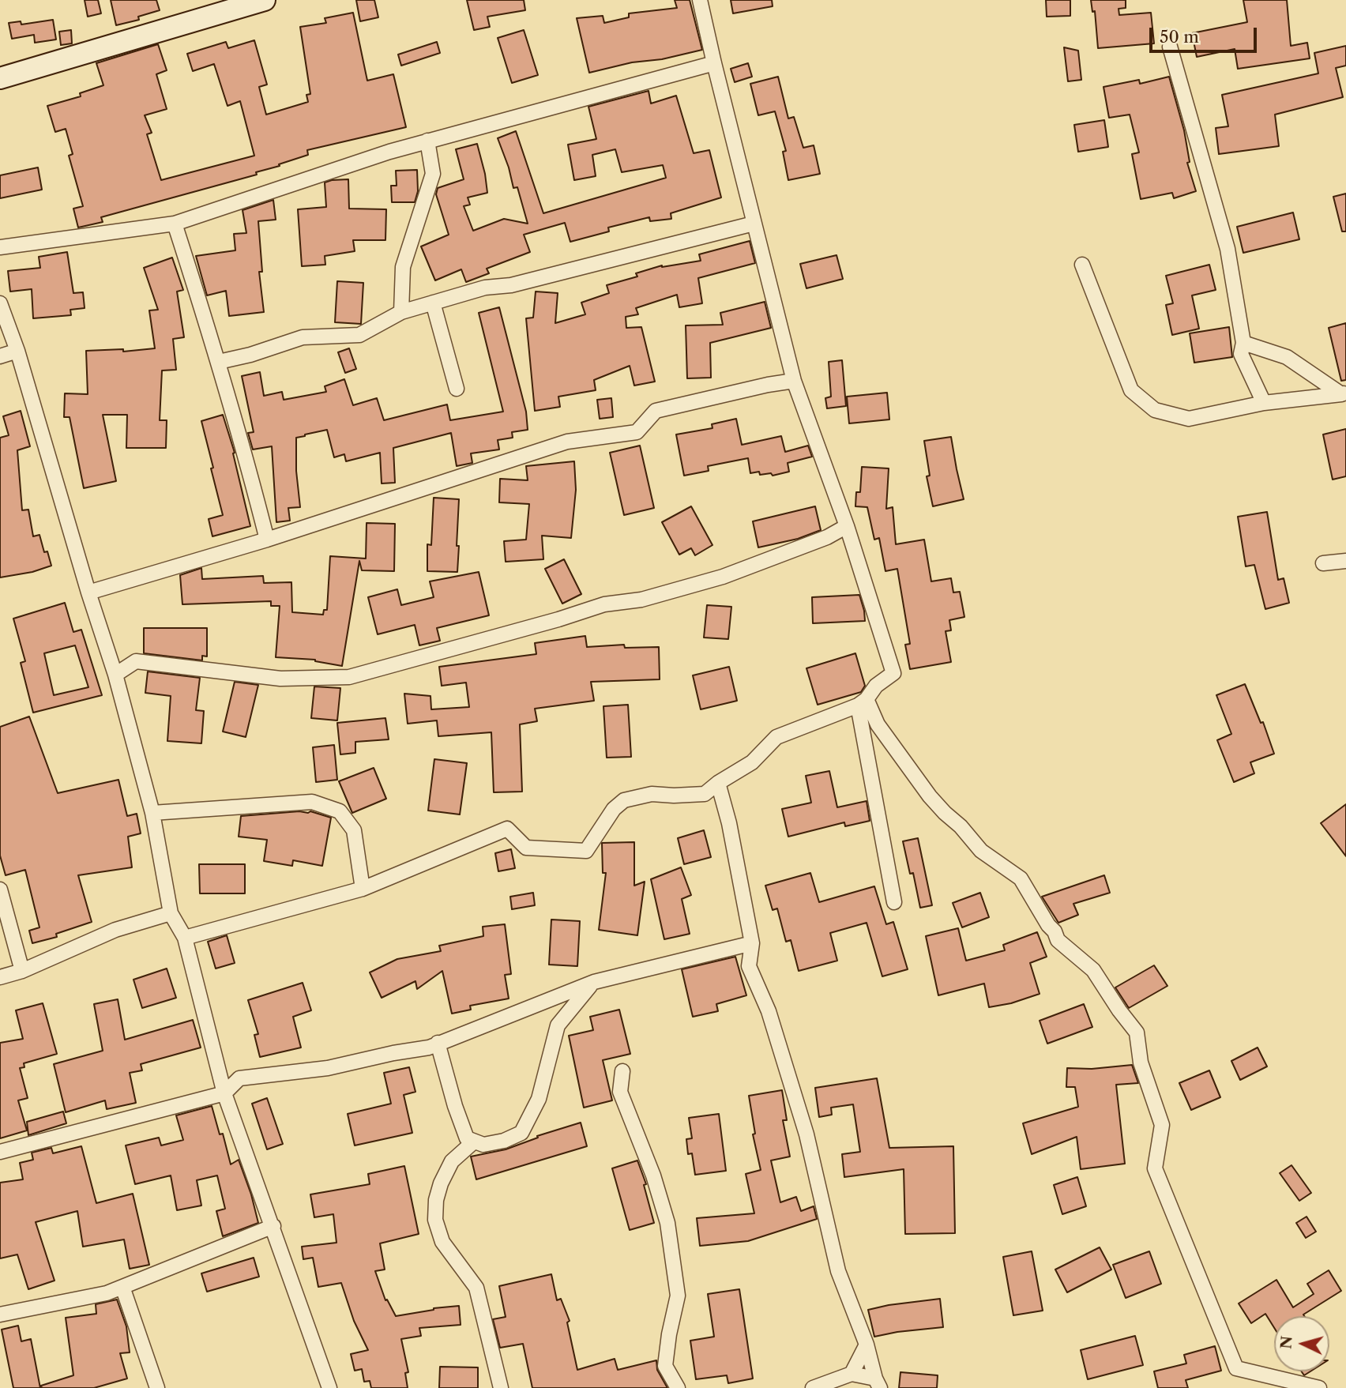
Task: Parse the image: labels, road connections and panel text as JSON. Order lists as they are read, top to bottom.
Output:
{
  "scale_bar": "50 m",
  "north": "left"
}
